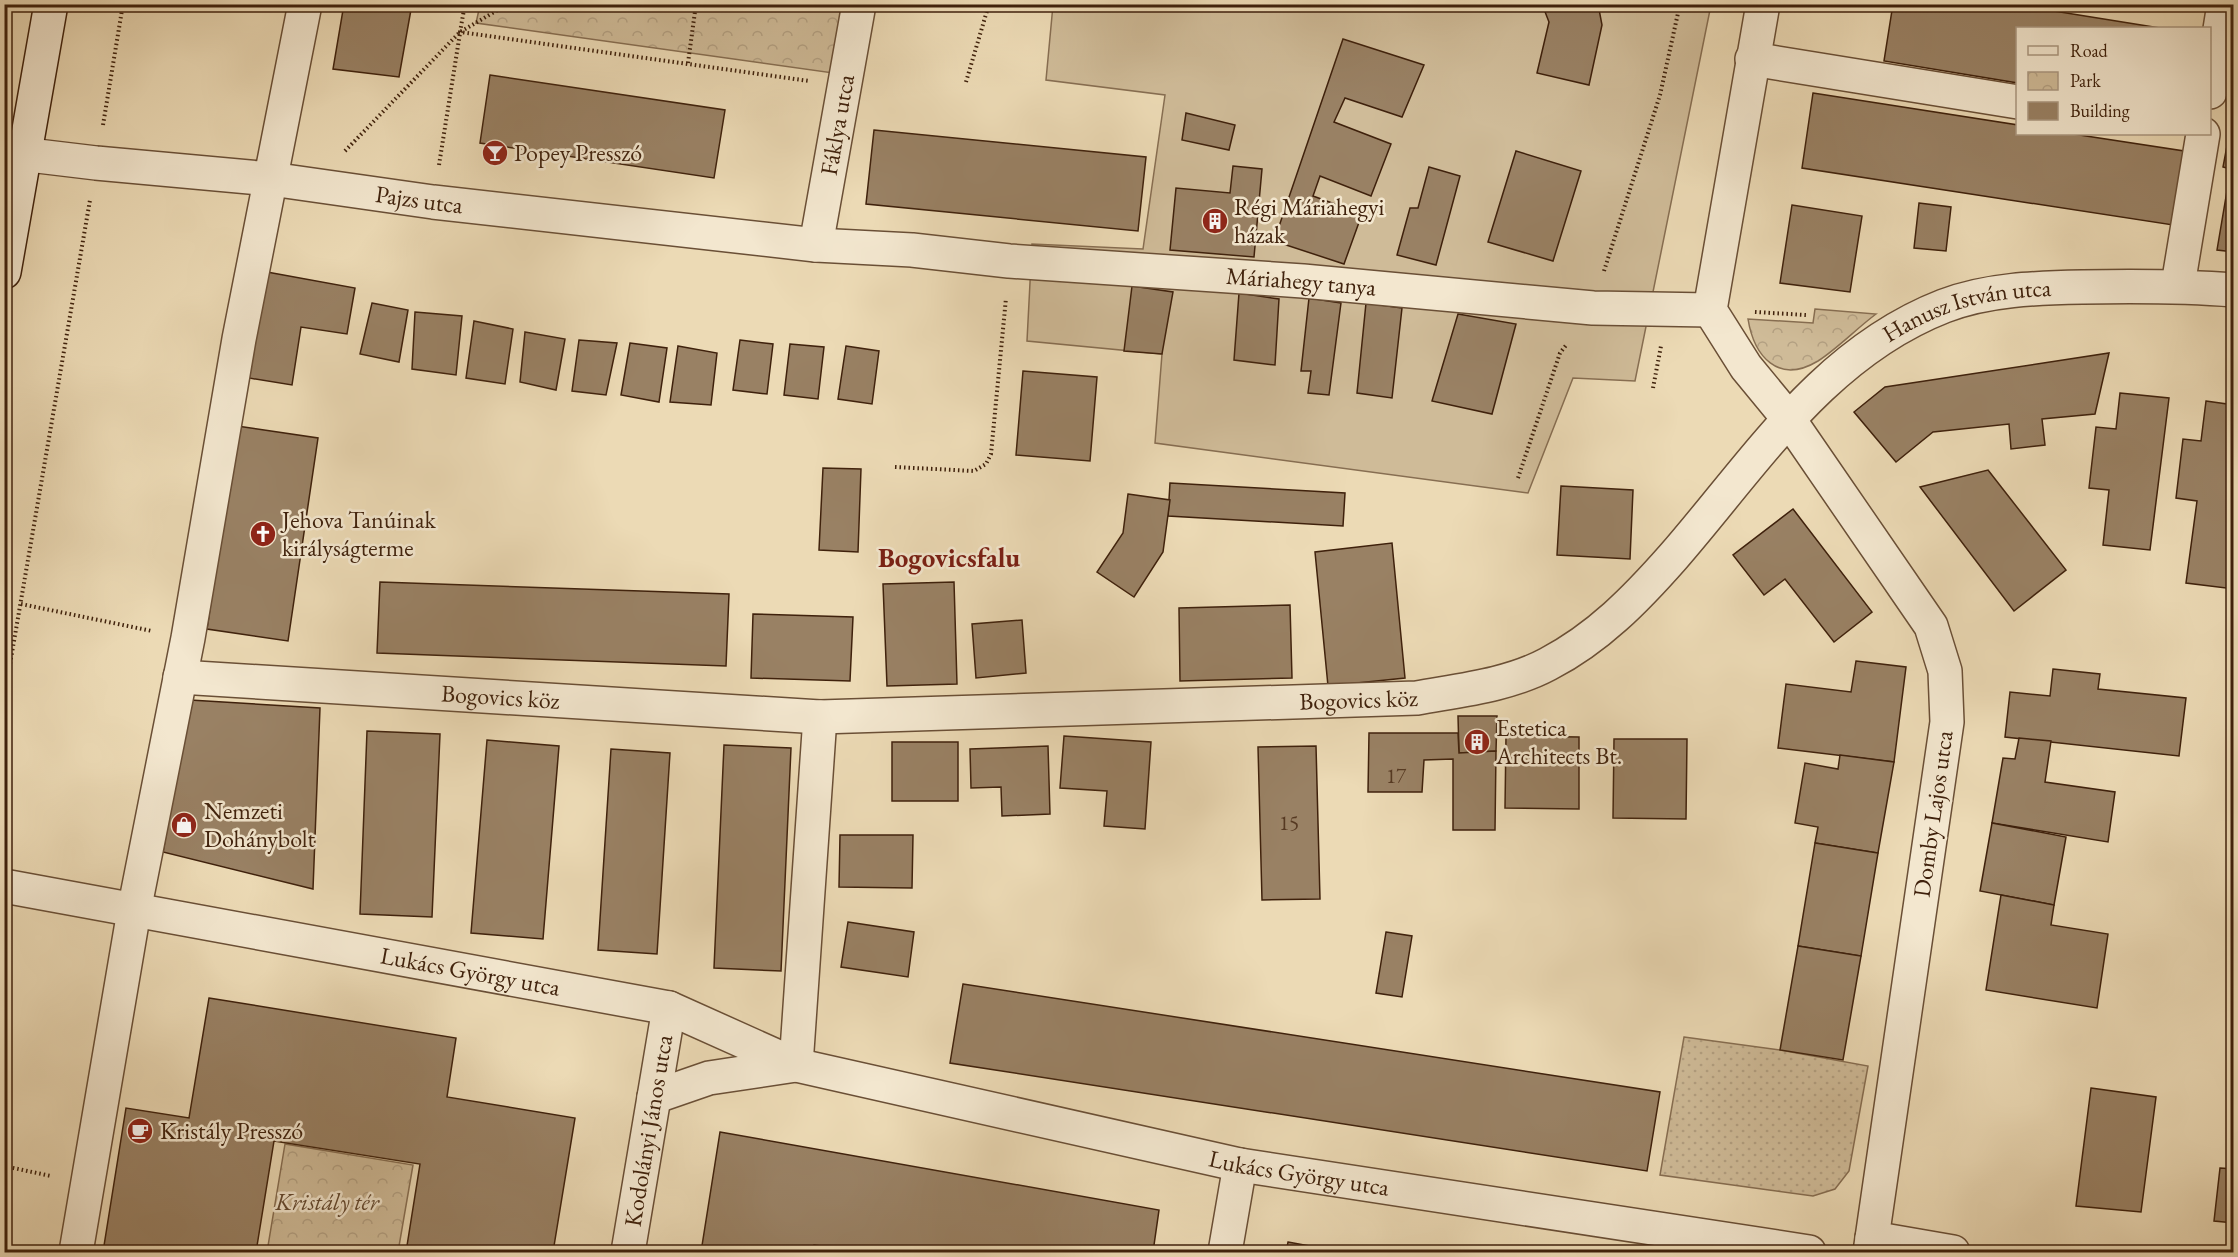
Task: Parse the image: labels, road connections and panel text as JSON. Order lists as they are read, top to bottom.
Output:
{
  "streets": {
    "street": [
      "Fáklya utca",
      "Pajzs utca",
      "Máriahegy tanya",
      "Hanusz István utca",
      "Bogovics köz",
      "Domby Lajos utca",
      "Lukács György utca",
      "Kodolányi János utca"
    ]
  },
  "crossings": [
    ["Fáklya utca", "Pajzs utca"],
    ["Fáklya utca", "Máriahegy tanya"],
    ["Pajzs utca", "Máriahegy tanya"],
    ["Máriahegy tanya", "Domby Lajos utca"],
    ["Hanusz István utca", "Bogovics köz"],
    ["Hanusz István utca", "Domby Lajos utca"],
    ["Bogovics köz", "Domby Lajos utca"],
    ["Lukács György utca", "Kodolányi János utca"]
  ],
  "districts": ["Bogovicsfalu"],
  "parks": ["Kristály tér"],
  "places": {
    "bar": ["Popey Presszó"],
    "building": ["Régi Máriahegyi házak", "Estetica Architects Bt."],
    "church": ["Jehova Tanúinak királyságterme"],
    "shop": ["Nemzeti Dohánybolt"],
    "cafe": ["Kristály Presszó"]
  },
  "house_numbers": ["17", "15"],
  "legend": ["Road", "Park", "Building"]
}
